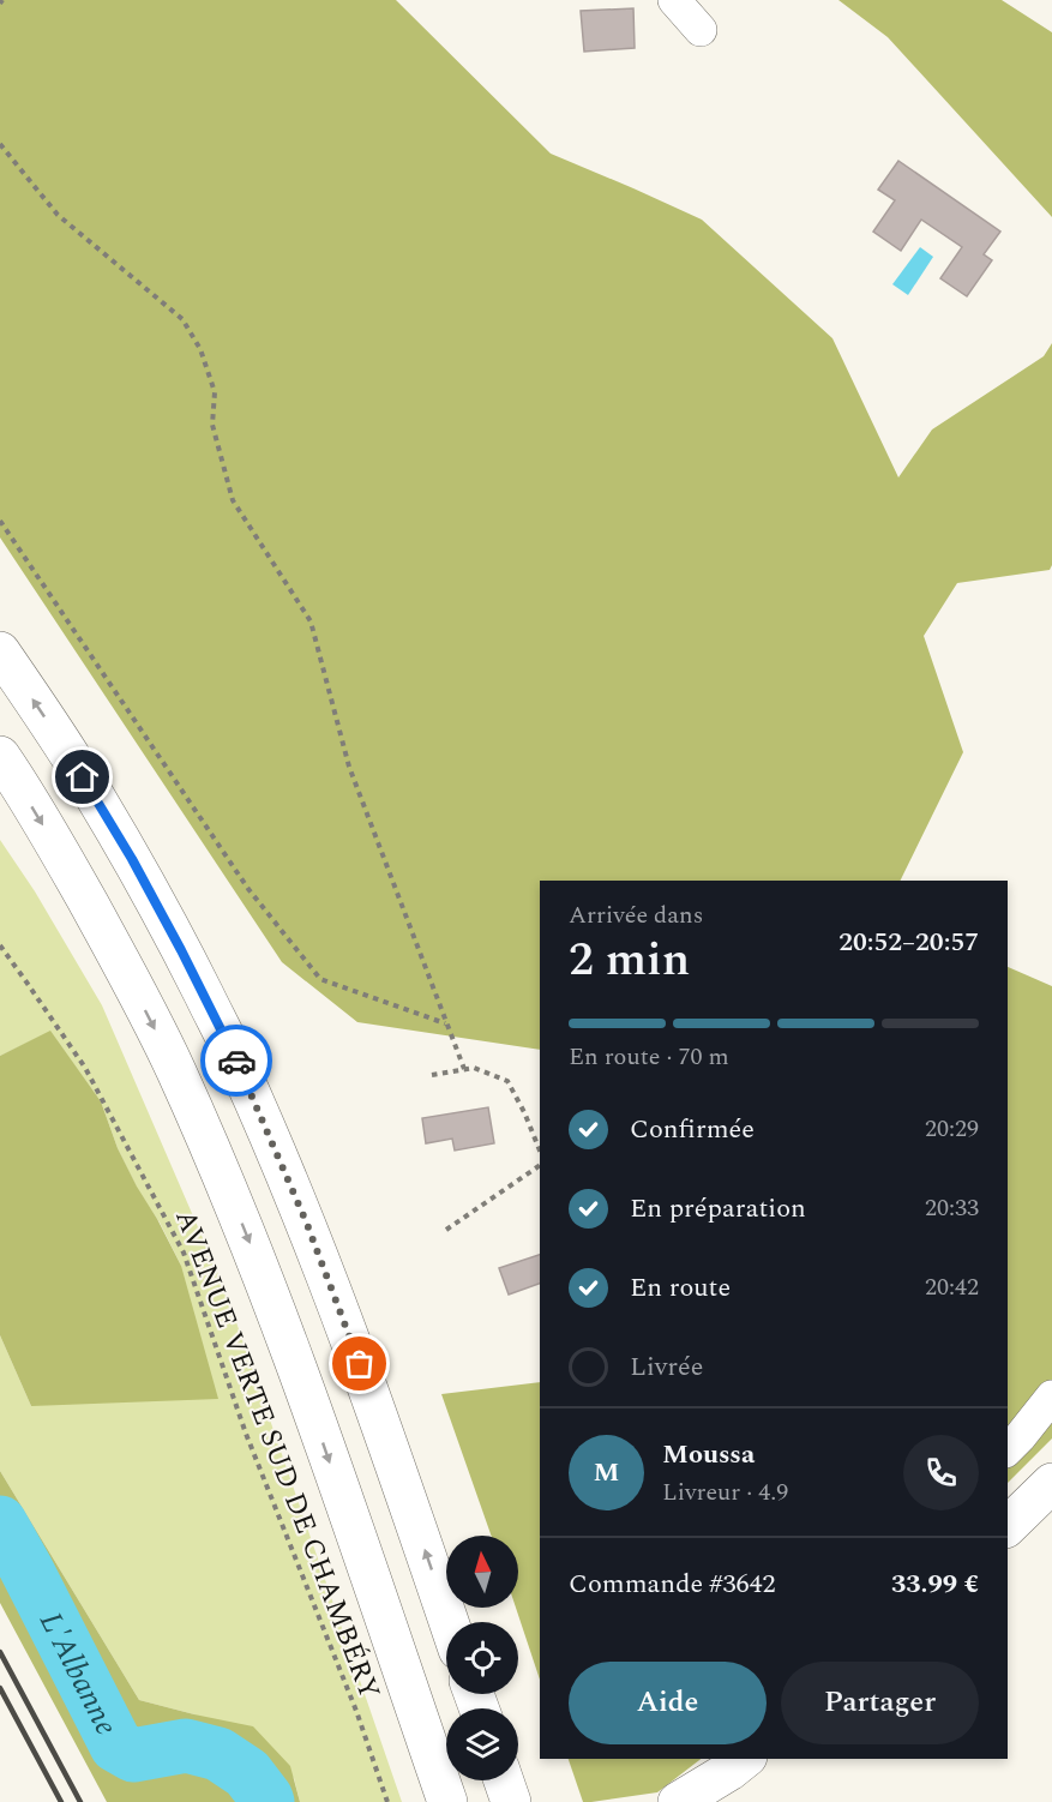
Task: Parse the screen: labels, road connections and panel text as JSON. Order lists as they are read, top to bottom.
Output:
{
  "streets": {
    "path": ["AVENUE VERTE SUD DE CHAMBÉRY"]
  },
  "water": ["L'Albanne"],
  "north": "top",
  "page": {
    "heading": ["2 min", "Arrivée dans", "20:52–20:57"],
    "panel": [
      "Moussa",
      "Livreur · 4.9",
      "Commande #3642",
      "33.99 €"
    ],
    "bar": "En route · 70 m",
    "list": [
      ["Confirmée", "20:29"],
      ["En préparation", "20:33"],
      ["En route", "20:42"],
      "Livrée"
    ],
    "round": "M",
    "buttons": ["Aide", "Partager"]
  }
}
